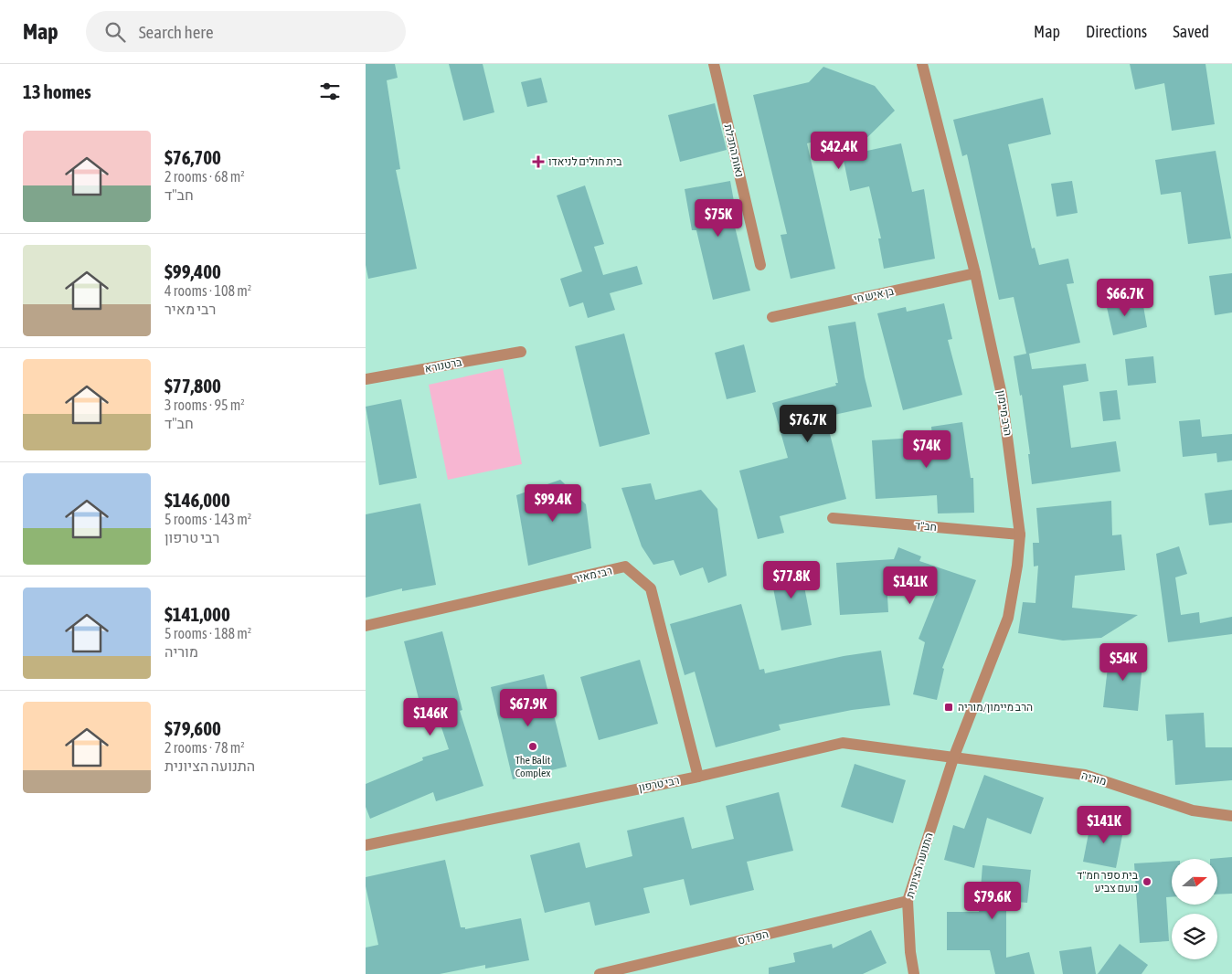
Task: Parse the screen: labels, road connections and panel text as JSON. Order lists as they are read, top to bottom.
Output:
{
  "streets": {
    "street": [
      "נאות התכלת",
      "בן איש חי",
      "ברטנורא",
      "הרב מיימון",
      "חב\"ד",
      "רבי מאיר",
      "מוריה",
      "רבי טרפון",
      "התנועה הציונית",
      "הפרדס"
    ]
  },
  "crossings": [
    ["בן איש חי", "הרב מיימון"],
    ["הרב מיימון", "חב\"ד"],
    ["הרב מיימון", "מוריה"],
    ["הרב מיימון", "רבי טרפון"],
    ["הרב מיימון", "התנועה הציונית"],
    ["רבי מאיר", "רבי טרפון"],
    ["מוריה", "רבי טרפון"],
    ["מוריה", "התנועה הציונית"],
    ["רבי טרפון", "התנועה הציונית"],
    ["התנועה הציונית", "הפרדס"]
  ],
  "places": {
    "health": ["בית חולים לניאדו"],
    "transit": ["הרב מיימון/מוריה"],
    "other": ["The Balit Complex", "בית ספר חמ\"ד נועם צביע"]
  },
  "north": "right",
  "page": {
    "header": "Map",
    "search": "Search here",
    "nav": ["Map", "Directions", "Saved"],
    "heading": "13 homes",
    "list": [
      {
        "name": "$76,700",
        "note": "2 rooms · 68 m² · חב\"ד"
      },
      {
        "name": "$99,400",
        "note": "4 rooms · 108 m² · רבי מאיר"
      },
      {
        "name": "$77,800",
        "note": "3 rooms · 95 m² · חב\"ד"
      },
      {
        "name": "$146,000",
        "note": "5 rooms · 143 m² · רבי טרפון"
      },
      {
        "name": "$141,000",
        "note": "5 rooms · 188 m² · מוריה"
      },
      {
        "name": "$79,600",
        "note": "2 rooms · 78 m² · התנועה הציונית"
      }
    ],
    "price": [
      "$42.4K",
      "$75K",
      "$66.7K",
      "$76.7K",
      "$74K",
      "$99.4K",
      "$77.8K",
      "$141K",
      "$54K",
      "$67.9K",
      "$146K",
      "$141K",
      "$79.6K"
    ]
  }
}
